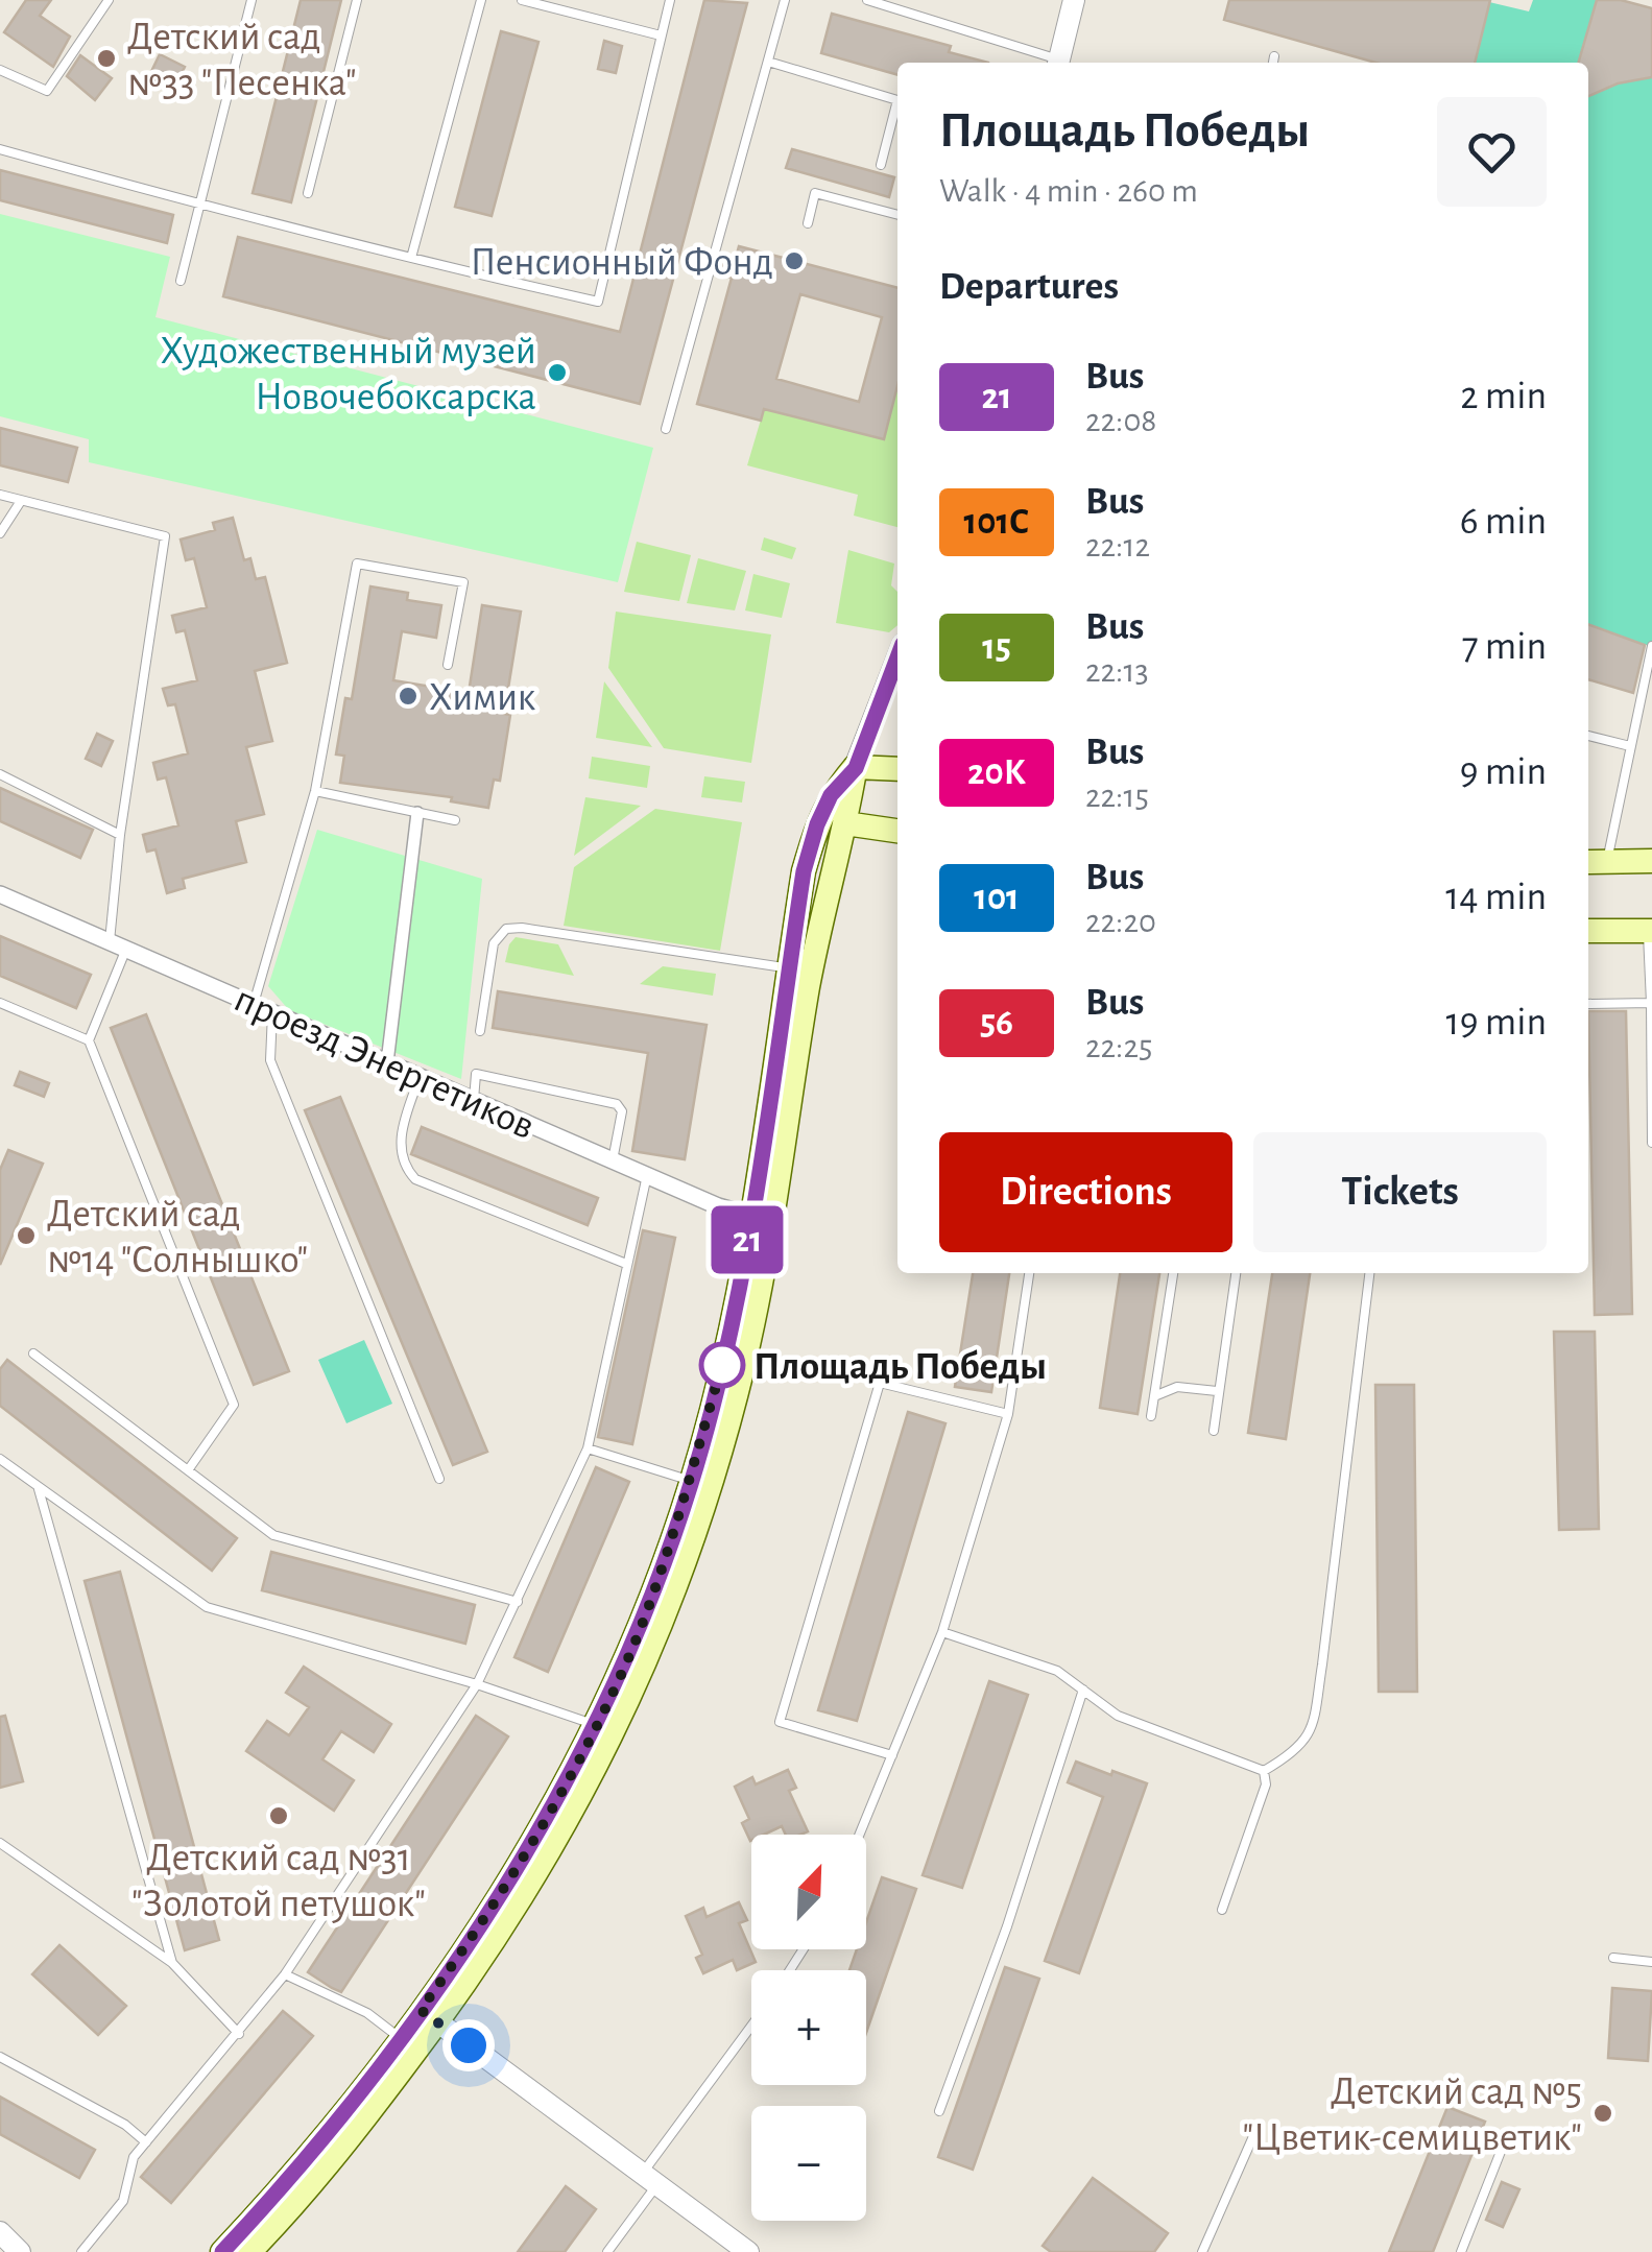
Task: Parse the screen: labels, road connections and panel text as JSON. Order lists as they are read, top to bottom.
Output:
{
  "streets": {
    "street": ["проезд Энергетиков"]
  },
  "places": [
    "Детский сад №33 \"Песенка\"",
    "Пенсионный Фонд",
    "Художественный музей Новочебоксарска",
    "Химик",
    "Детский сад №14 \"Солнышко\"",
    "Площадь Победы",
    "Детский сад №31 \"Золотой петушок\"",
    "Детский сад №5 \"Цветик-семицветик\""
  ],
  "lines": ["bus line 21"],
  "north": "top right",
  "page": {
    "on_map": "21",
    "heading": [
      ["Площадь Победы", "Walk · 4 min · 260 m"],
      "Departures"
    ],
    "list": [
      {
        "mark": "21",
        "name": "Bus",
        "note": "22:08",
        "value": "2 min"
      },
      {
        "mark": "101С",
        "name": "Bus",
        "note": "22:12",
        "value": "6 min"
      },
      {
        "mark": "15",
        "name": "Bus",
        "note": "22:13",
        "value": "7 min"
      },
      {
        "mark": "20К",
        "name": "Bus",
        "note": "22:15",
        "value": "9 min"
      },
      {
        "mark": "101",
        "name": "Bus",
        "note": "22:20",
        "value": "14 min"
      },
      {
        "mark": "56",
        "name": "Bus",
        "note": "22:25",
        "value": "19 min"
      }
    ],
    "buttons": ["Directions", "Tickets"],
    "map_buttons": ["+", "−"]
  }
}
